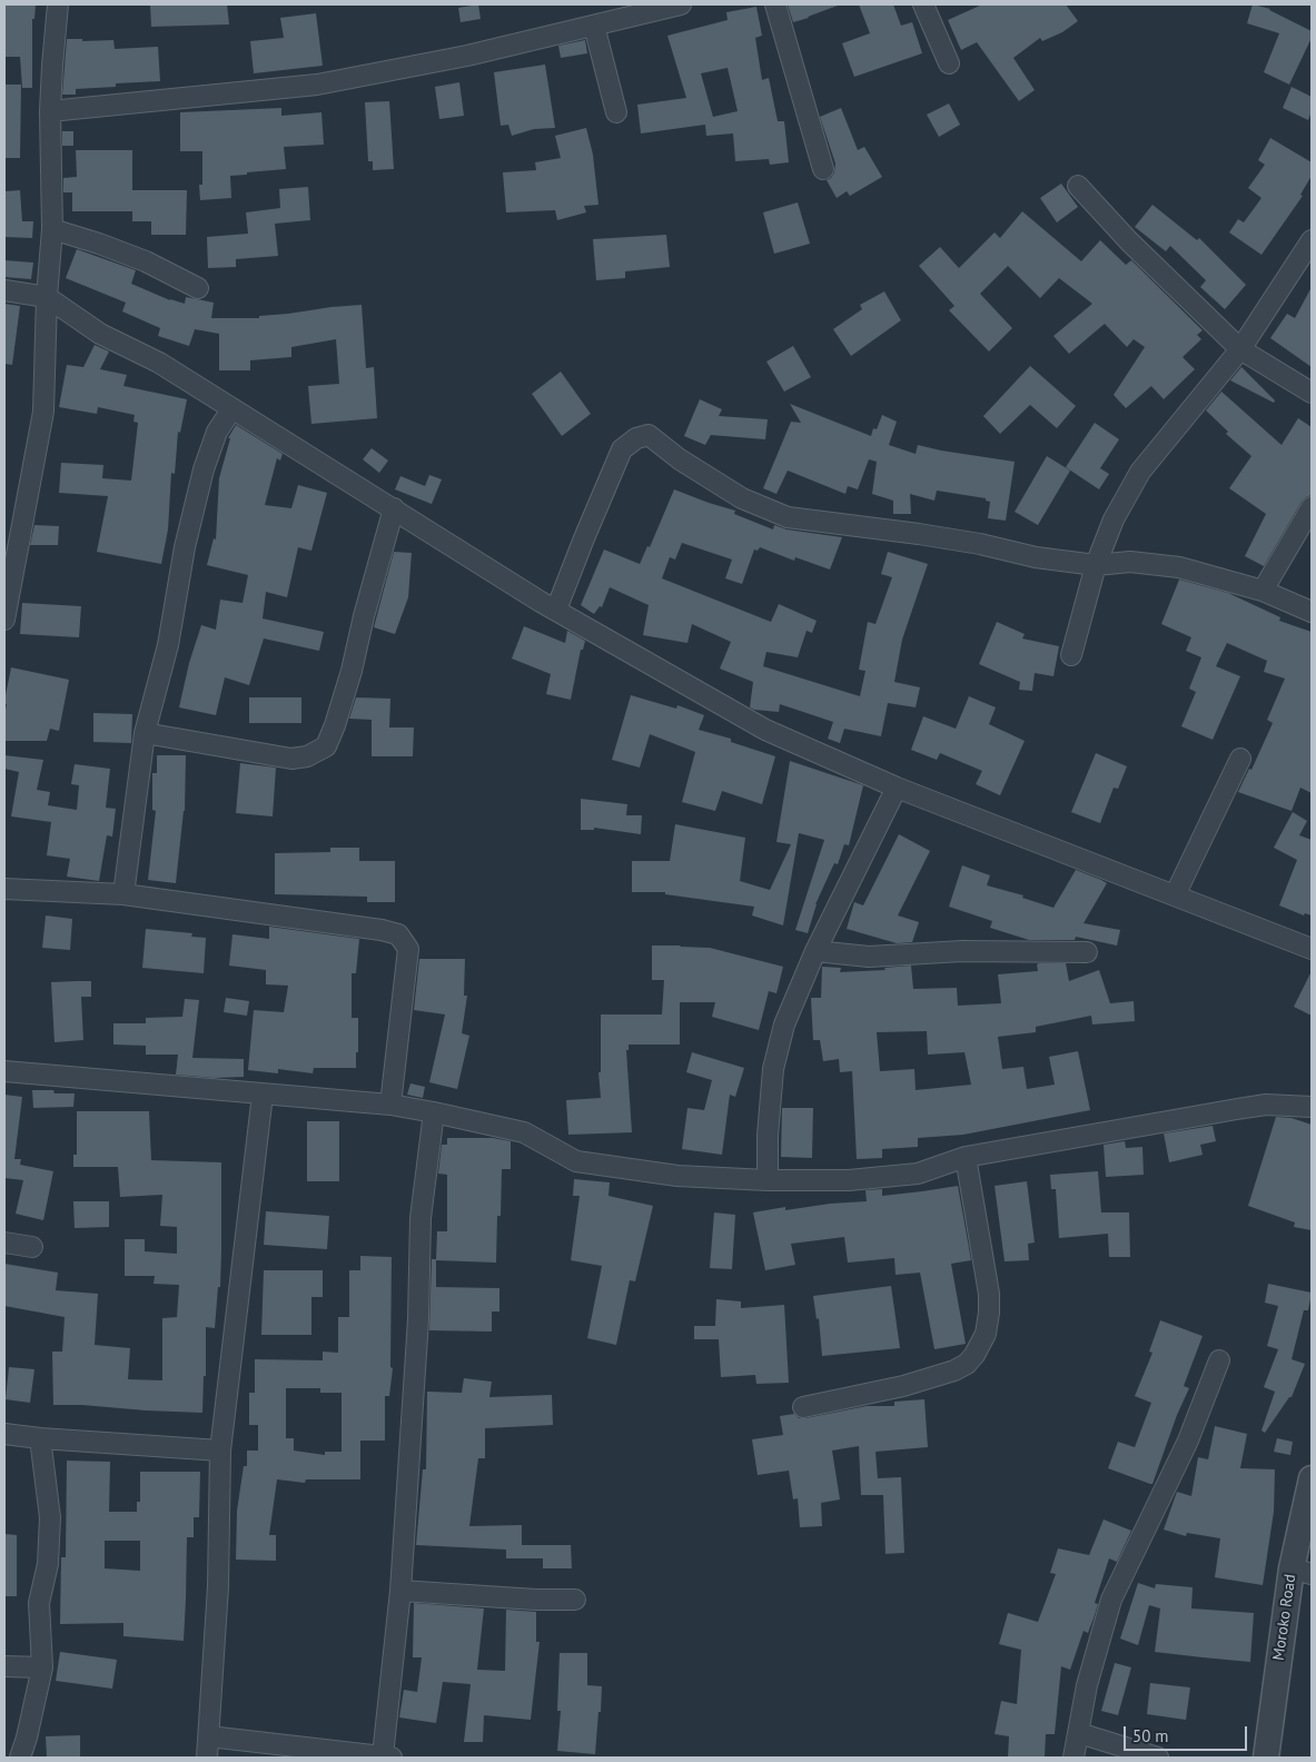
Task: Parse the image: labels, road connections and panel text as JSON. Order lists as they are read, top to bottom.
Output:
{
  "streets": {
    "street": ["Moroko Road"]
  },
  "scale_bar": "50 m"
}
